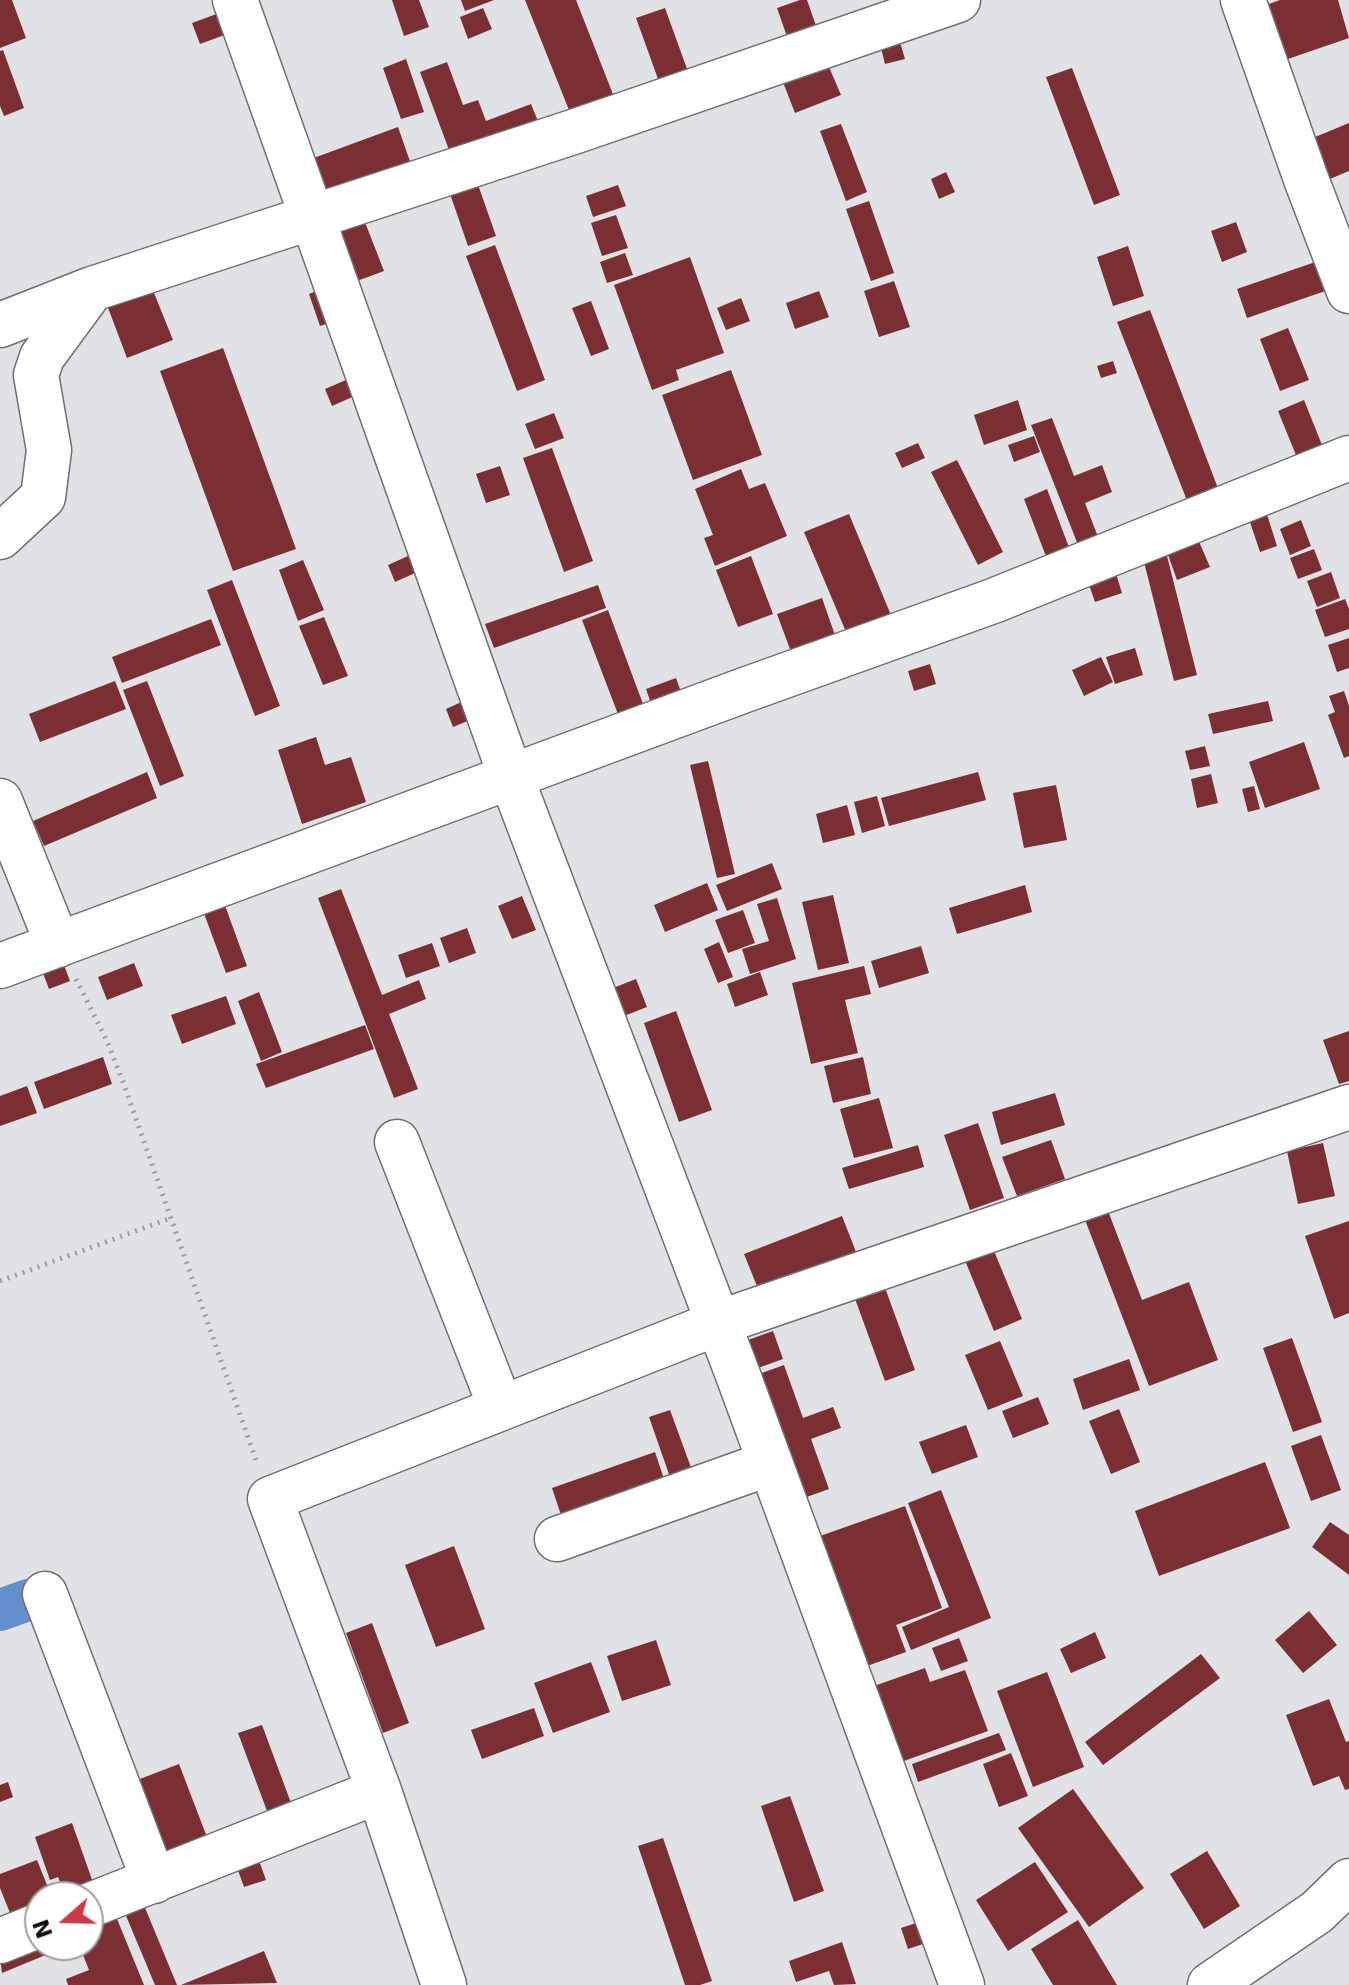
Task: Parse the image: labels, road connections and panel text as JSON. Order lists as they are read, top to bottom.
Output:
{
  "north": "left"
}
